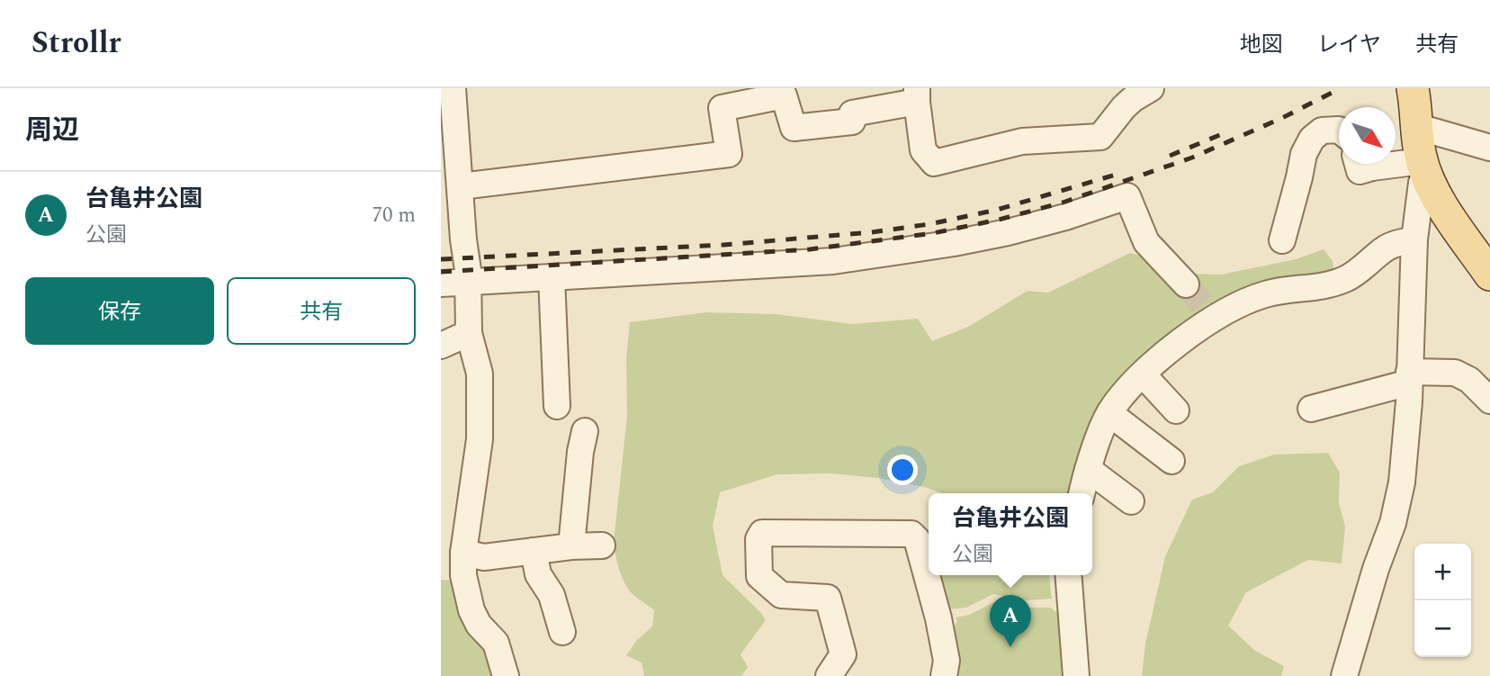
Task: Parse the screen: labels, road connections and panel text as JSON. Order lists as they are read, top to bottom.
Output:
{
  "north": "bottom right",
  "page": {
    "header": "Strollr",
    "nav": ["地図", "レイヤ", "共有"],
    "heading": "周辺",
    "list": [
      {
        "mark": "A",
        "name": "台亀井公園",
        "note": "公園",
        "value": "70 m"
      }
    ],
    "buttons": ["保存", "共有"],
    "popup": ["台亀井公園", "公園"],
    "map_buttons": ["+", "−"],
    "pins": "A"
  }
}
